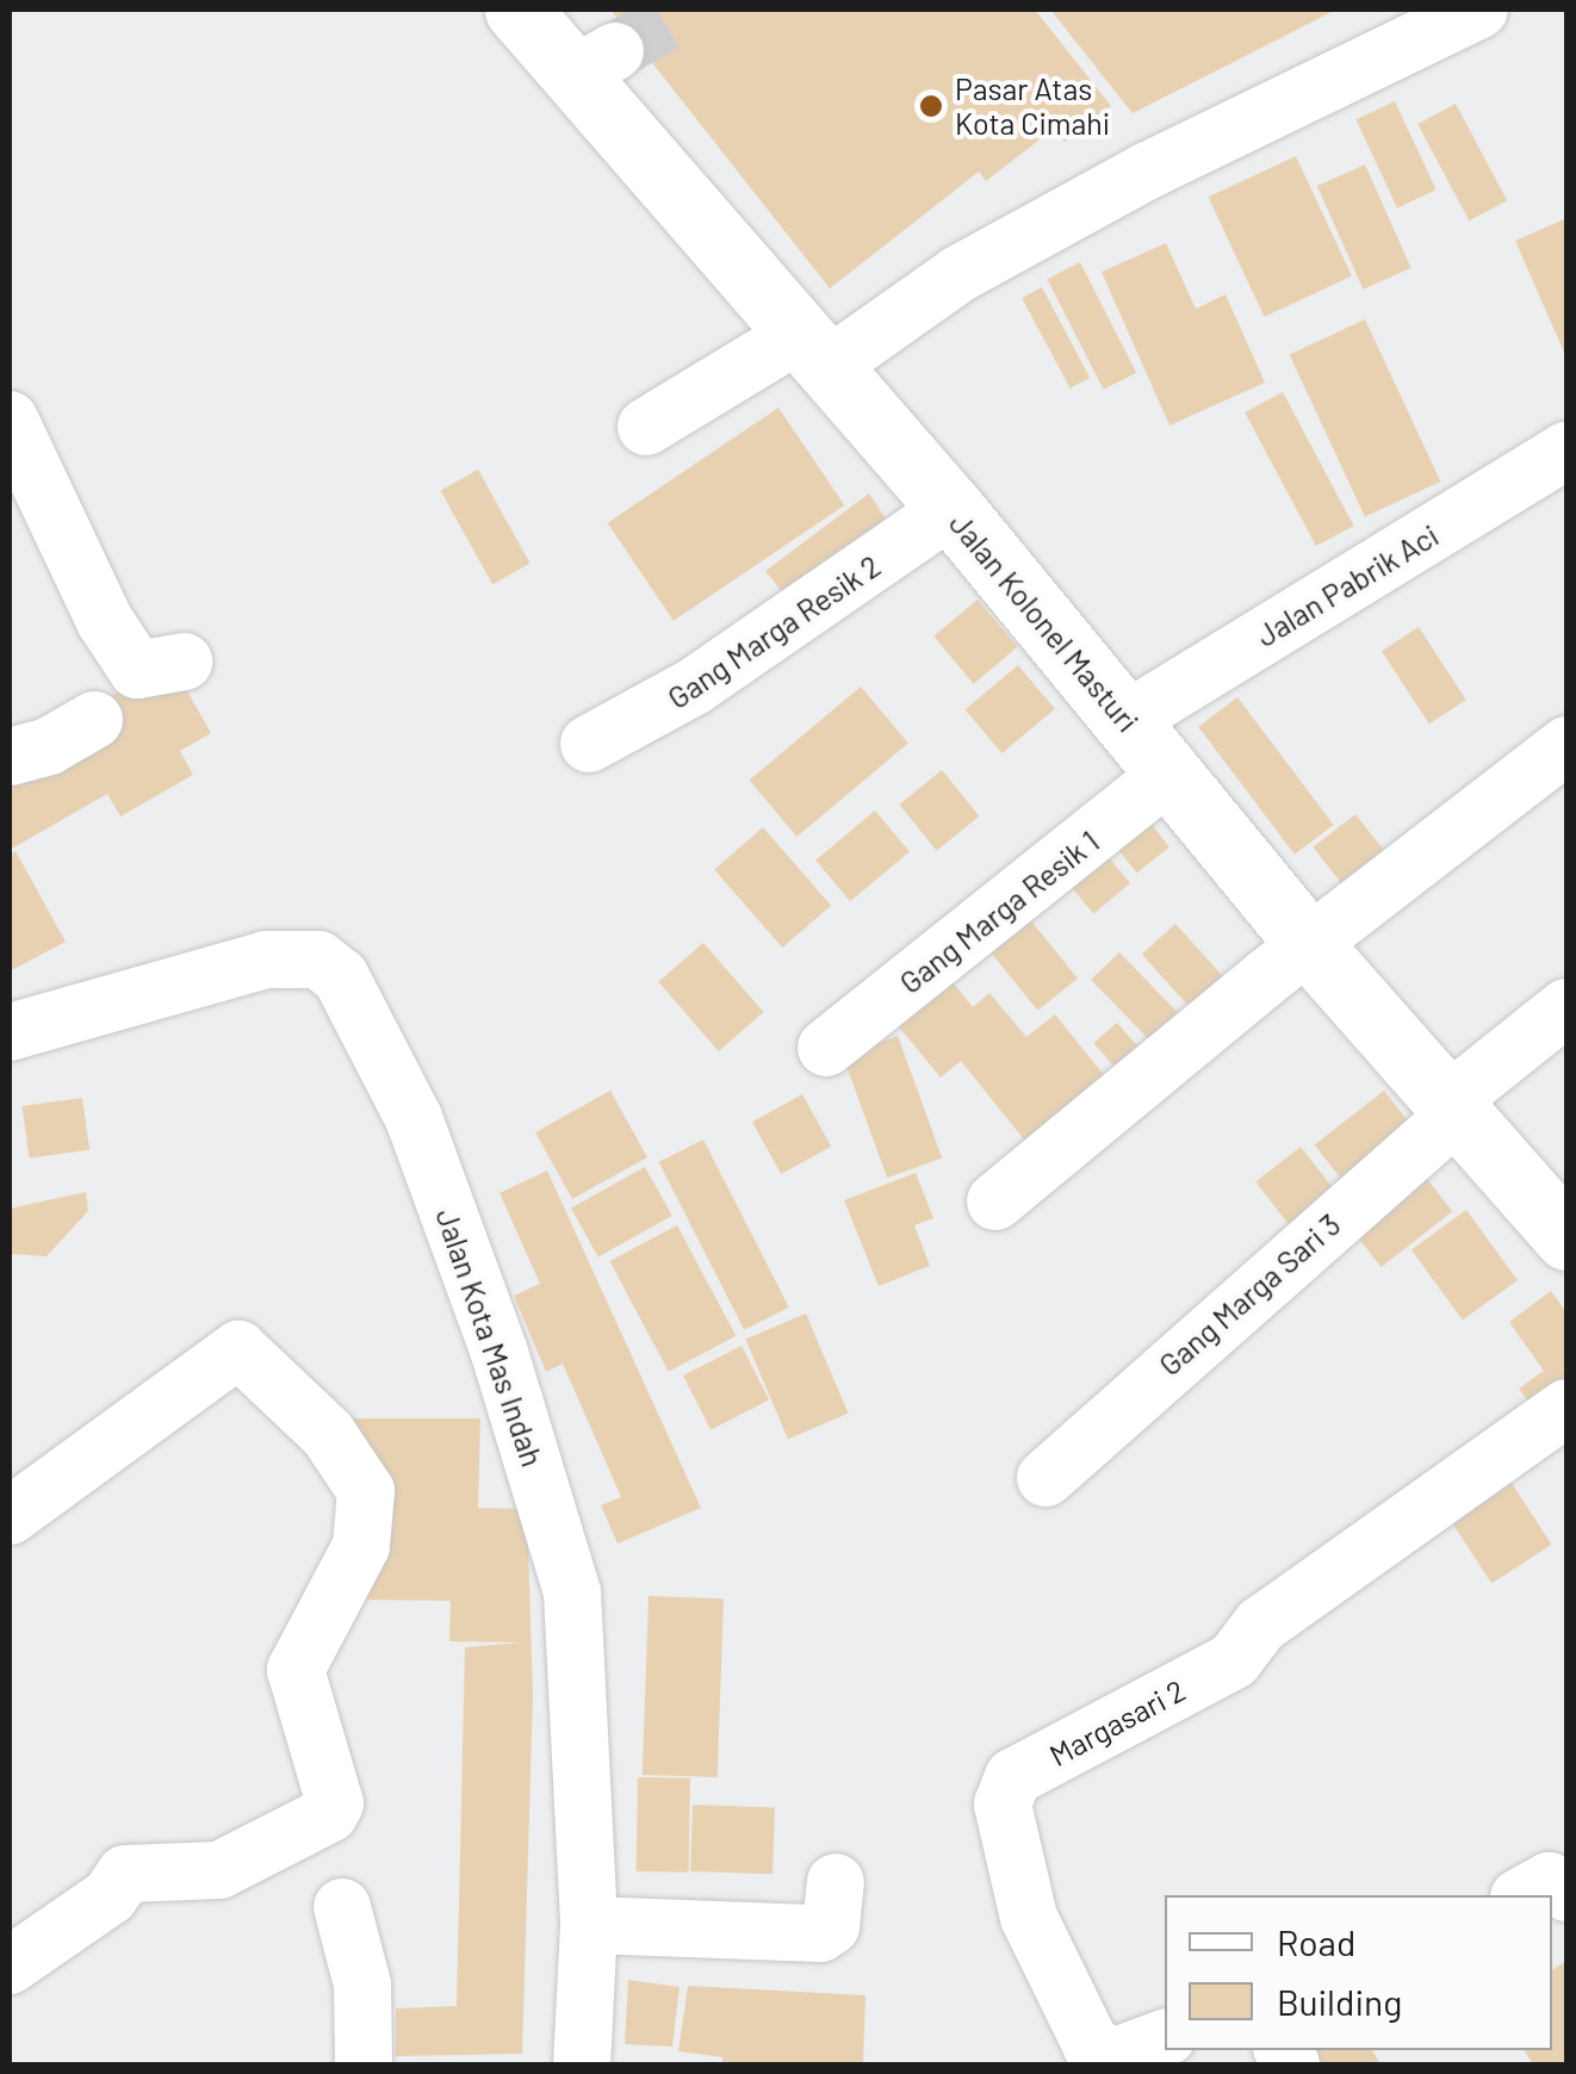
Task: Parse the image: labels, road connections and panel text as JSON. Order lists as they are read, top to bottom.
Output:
{
  "streets": {
    "main road": ["Jalan Kolonel Masturi"],
    "street": [
      "Jalan Pabrik Aci",
      "Gang Marga Resik 2",
      "Gang Marga Resik 1",
      "Gang Marga Sari 3",
      "Jalan Kota Mas Indah",
      "Margasari 2"
    ]
  },
  "crossings": [
    ["Jalan Pabrik Aci", "Jalan Kolonel Masturi"],
    ["Jalan Kolonel Masturi", "Gang Marga Resik 2"],
    ["Jalan Kolonel Masturi", "Gang Marga Resik 1"],
    ["Jalan Kolonel Masturi", "Gang Marga Sari 3"]
  ],
  "places": ["Pasar Atas Kota Cimahi"],
  "legend": ["Road", "Building"]
}
